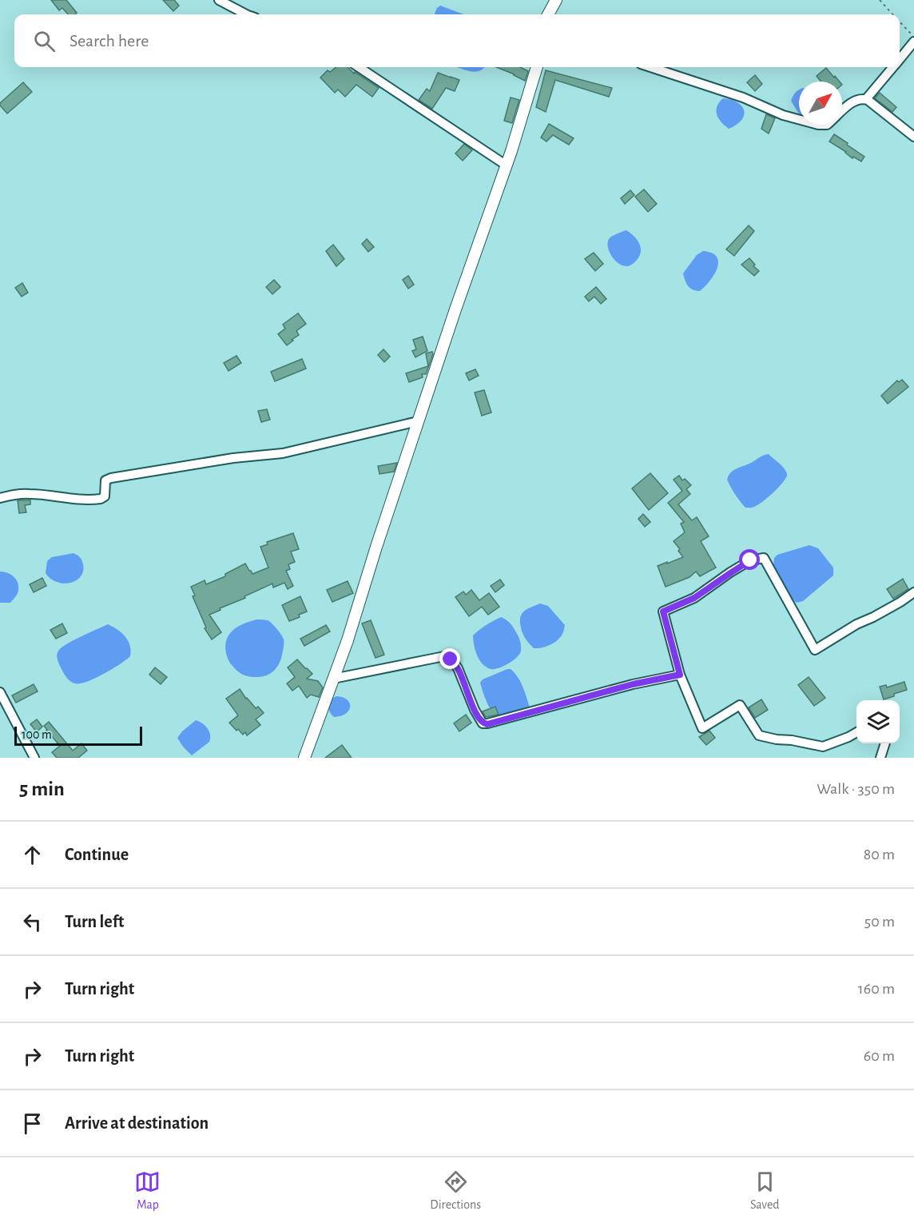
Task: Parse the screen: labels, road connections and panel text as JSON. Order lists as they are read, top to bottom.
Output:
{
  "scale_bar": "100 m",
  "north": "top right",
  "page": {
    "search": "Search here",
    "scale": "100 m",
    "heading": ["5 min", "Walk · 350 m"],
    "list": [
      ["Continue", "80 m"],
      ["Turn left", "50 m"],
      ["Turn right", "160 m"],
      ["Turn right", "60 m"],
      "Arrive at destination"
    ],
    "nav": ["Map", "Directions", "Saved"]
  }
}
